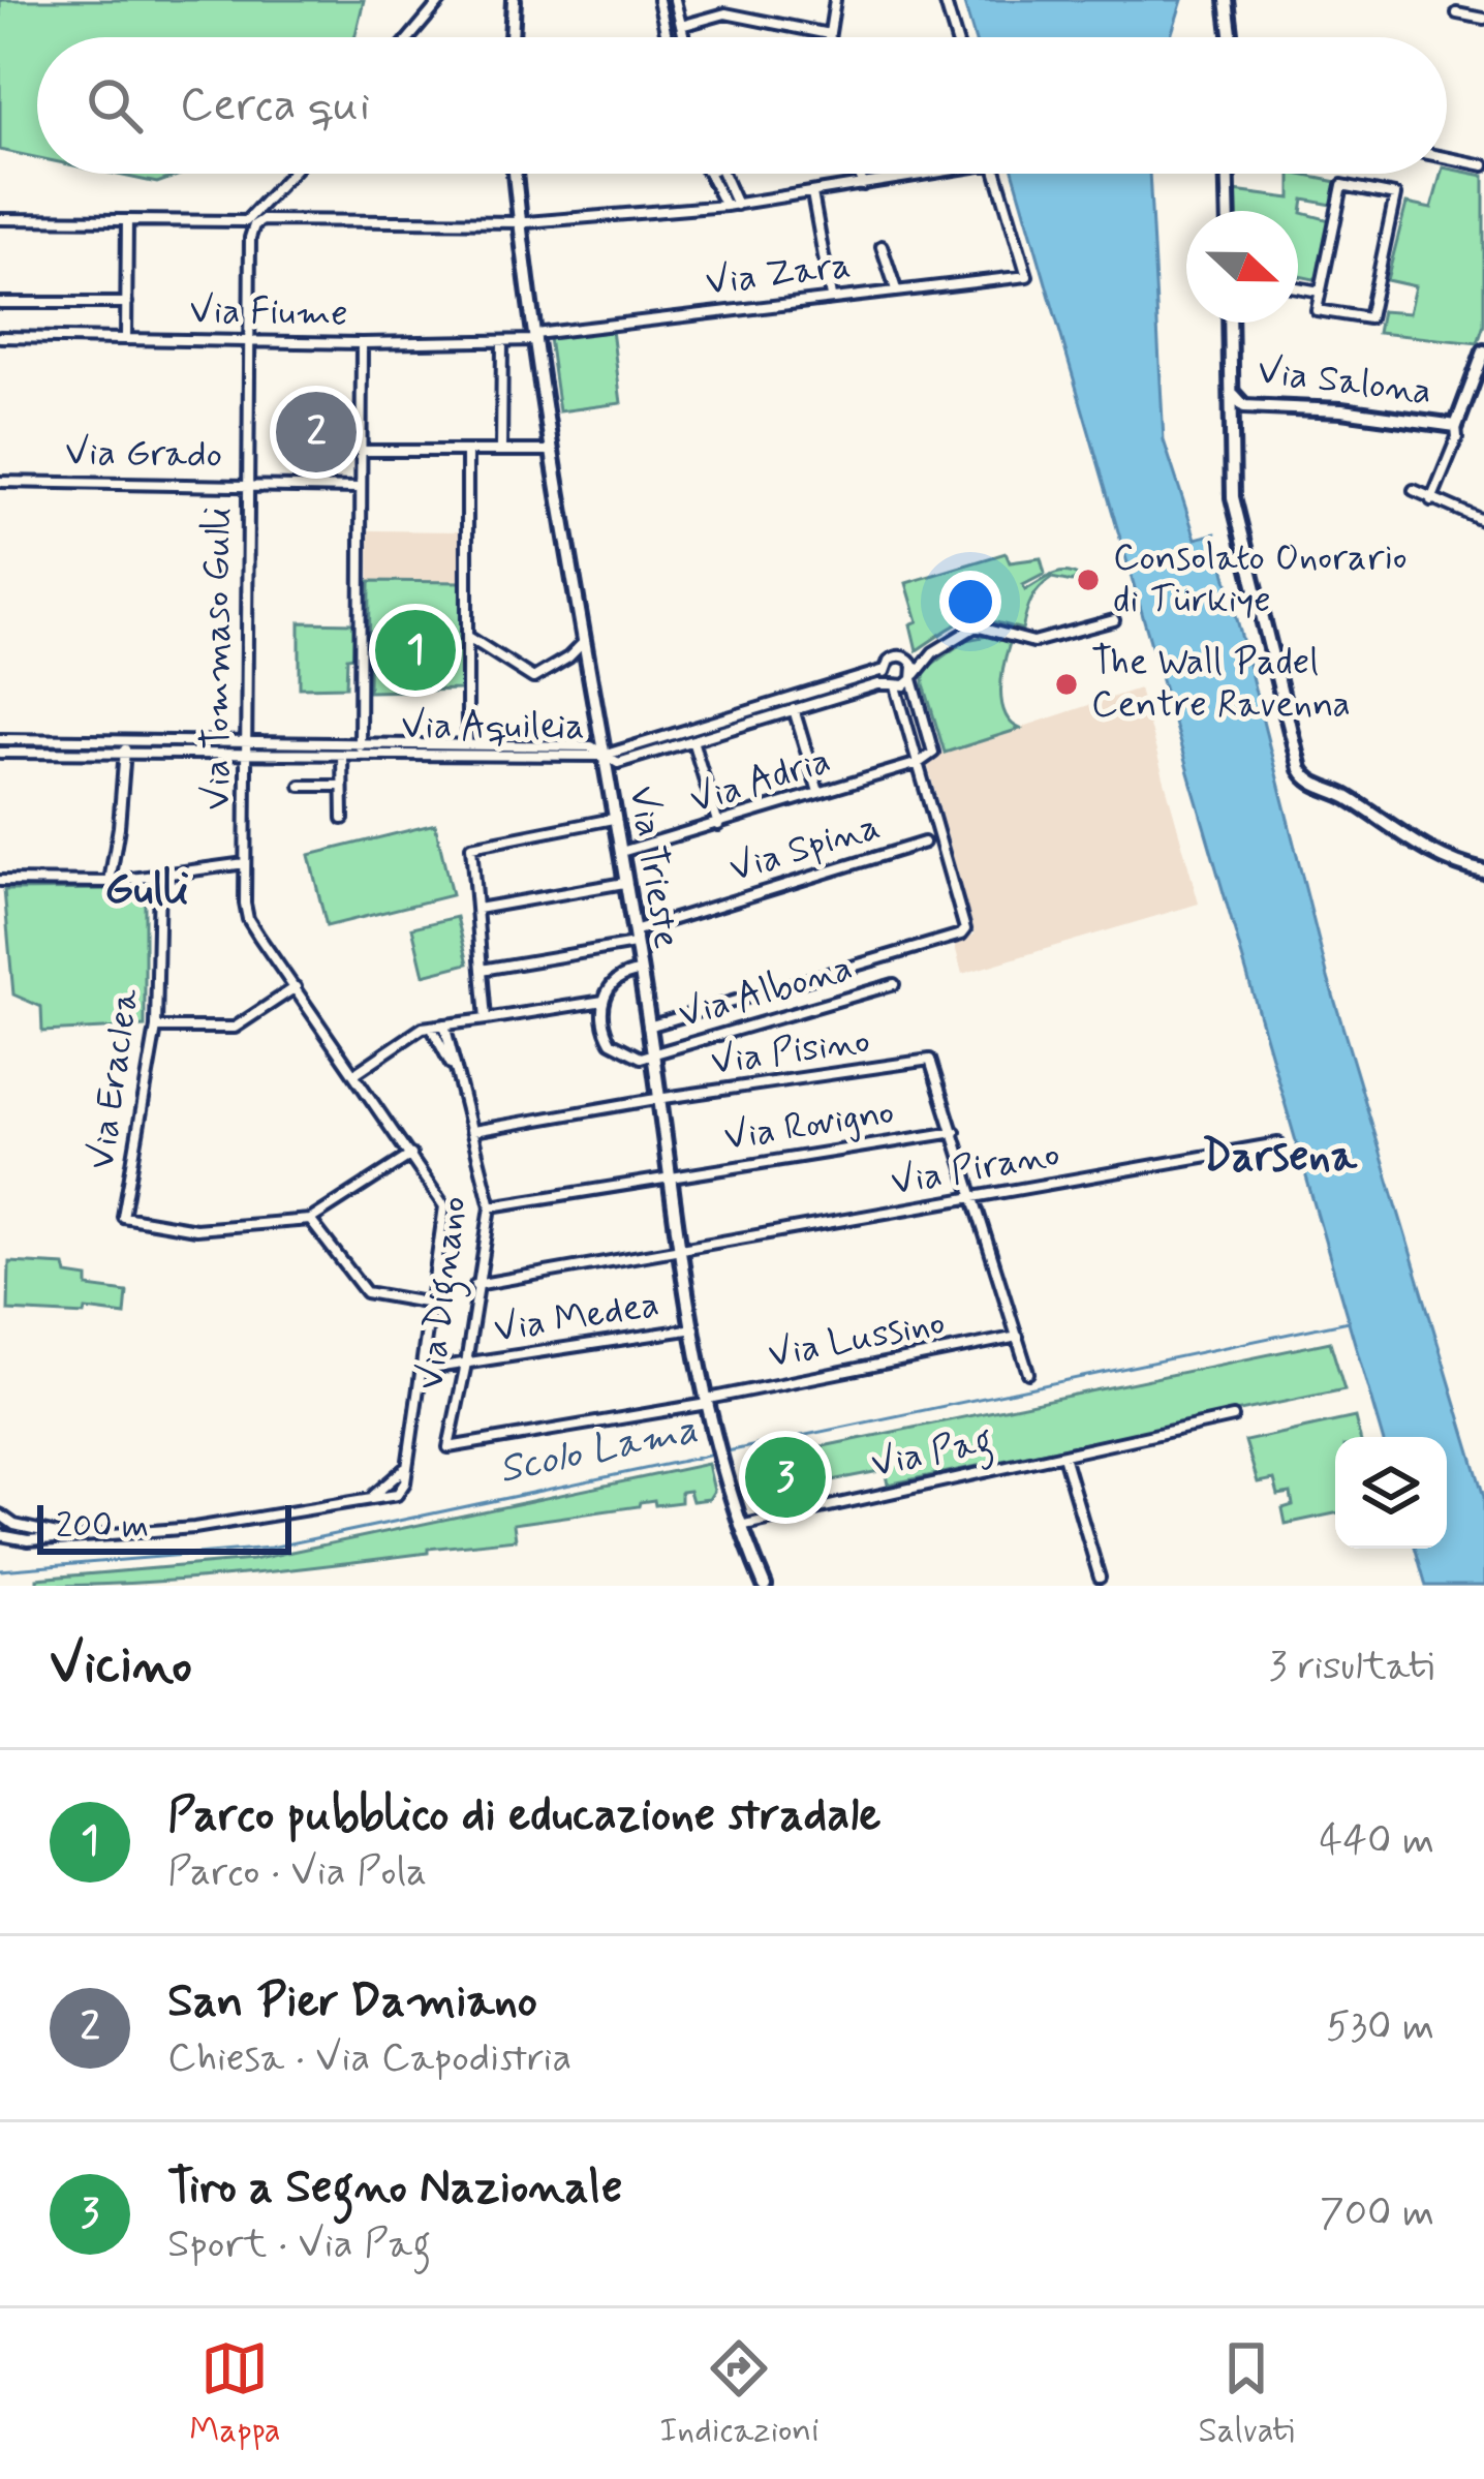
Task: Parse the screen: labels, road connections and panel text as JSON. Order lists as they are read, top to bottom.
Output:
{
  "streets": {
    "street": [
      "Via Zara",
      "Via Fiume",
      "Via Salona",
      "Via Grado",
      "Via Tommaso Gulli",
      "Via Aquileia",
      "Via Adria",
      "Via Spina",
      "Via Trieste",
      "Via Albona",
      "Via Pisino",
      "Via Eraclea",
      "Via Rovigno",
      "Via Pirano",
      "Via Dignano",
      "Via Medea",
      "Via Lussino",
      "Via Pag"
    ]
  },
  "crossings": [
    ["Via Zara", "Via Fiume"],
    ["Via Zara", "Via Trieste"],
    ["Via Fiume", "Via Tommaso Gulli"],
    ["Via Fiume", "Via Trieste"],
    ["Via Grado", "Via Tommaso Gulli"],
    ["Via Tommaso Gulli", "Via Aquileia"],
    ["Via Tommaso Gulli", "Via Medea"],
    ["Via Aquileia", "Via Trieste"],
    ["Via Adria", "Via Trieste"],
    ["Via Spina", "Via Trieste"],
    ["Via Trieste", "Via Albona"],
    ["Via Trieste", "Via Pisino"],
    ["Via Trieste", "Via Rovigno"],
    ["Via Trieste", "Via Pirano"],
    ["Via Trieste", "Via Medea"],
    ["Via Trieste", "Via Lussino"],
    ["Via Trieste", "Via Pag"],
    ["Via Pisino", "Via Rovigno"],
    ["Via Pisino", "Via Dignano"],
    ["Via Rovigno", "Via Dignano"],
    ["Via Pirano", "Via Dignano"],
    ["Via Dignano", "Via Medea"],
    ["Via Dignano", "Via Lussino"]
  ],
  "districts": ["Gulli", "Darsena"],
  "water": ["Scolo Lama"],
  "places": ["Consolato Onorario di Türkiye", "The Wall Padel Centre Ravenna"],
  "scale_bar": "200 m",
  "north": "right",
  "page": {
    "search": "Cerca qui",
    "pins": ["2", "1", "3"],
    "scale": "200 m",
    "heading": ["Vicino", "3 risultati"],
    "list": [
      {
        "mark": "1",
        "name": "Parco pubblico di educazione stradale",
        "note": "Parco · Via Pola",
        "value": "440 m"
      },
      {
        "mark": "2",
        "name": "San Pier Damiano",
        "note": "Chiesa · Via Capodistria",
        "value": "530 m"
      },
      {
        "mark": "3",
        "name": "Tiro a Segno Nazionale",
        "note": "Sport · Via Pag",
        "value": "700 m"
      }
    ],
    "nav": ["Mappa", "Indicazioni", "Salvati"]
  }
}
